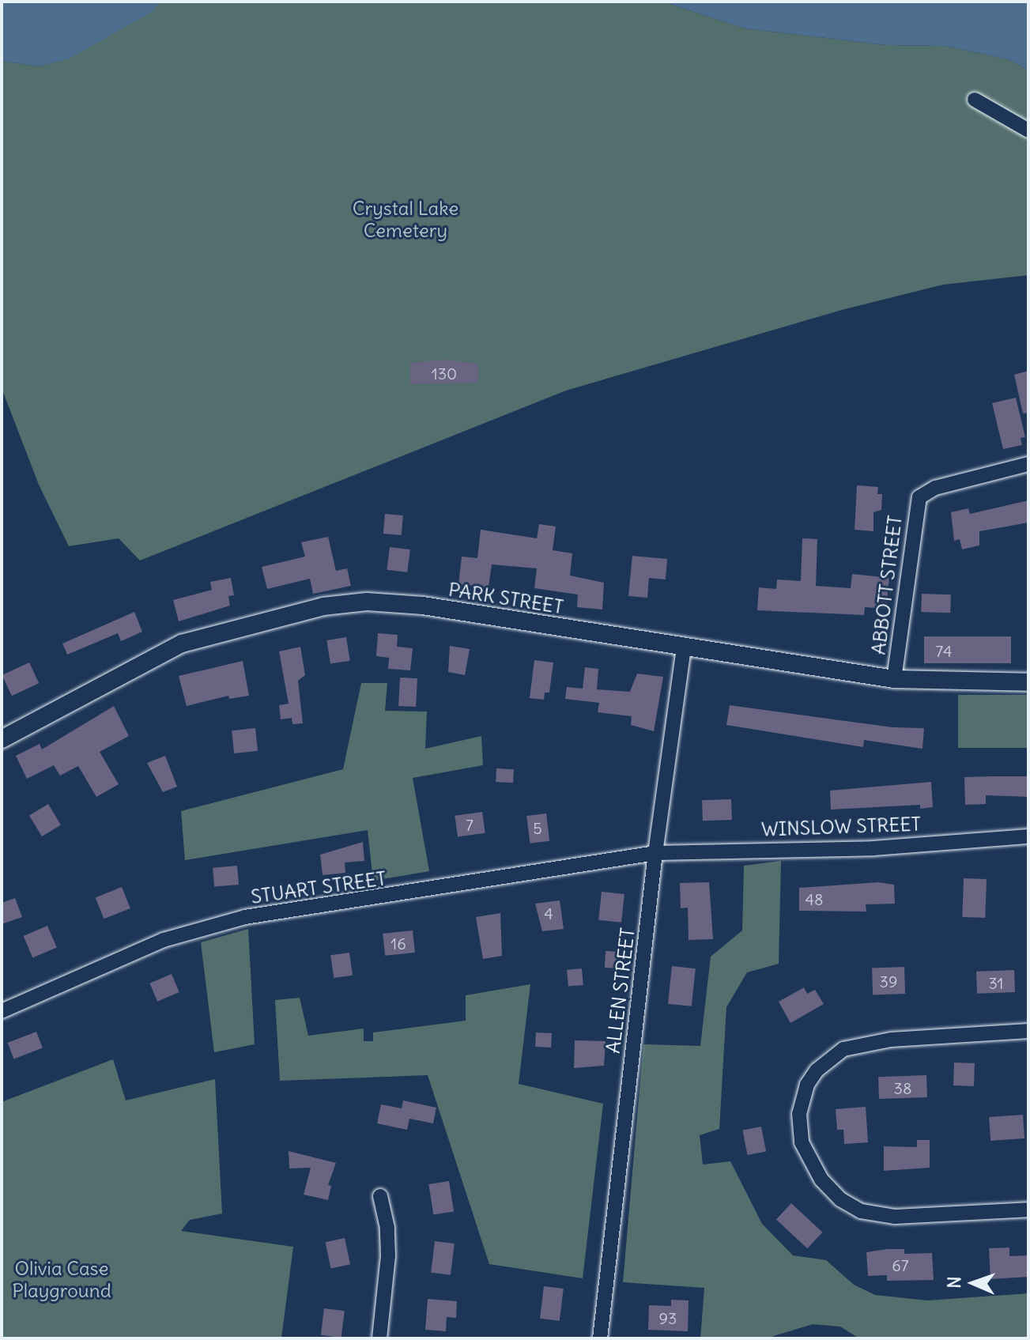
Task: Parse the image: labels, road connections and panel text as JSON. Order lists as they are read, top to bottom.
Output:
{
  "streets": {
    "street": [
      "ABBOTT STREET",
      "PARK STREET",
      "WINSLOW STREET",
      "STUART STREET",
      "ALLEN STREET"
    ]
  },
  "crossings": [
    ["ABBOTT STREET", "PARK STREET"],
    ["PARK STREET", "ALLEN STREET"],
    ["WINSLOW STREET", "STUART STREET"],
    ["WINSLOW STREET", "ALLEN STREET"],
    ["STUART STREET", "ALLEN STREET"]
  ],
  "parks": ["Crystal Lake Cemetery", "Olivia Case Playground"],
  "house_numbers": [
    "130",
    "74",
    "7",
    "5",
    "48",
    "4",
    "16",
    "39",
    "31",
    "38",
    "67",
    "93"
  ],
  "north": "left"
}
